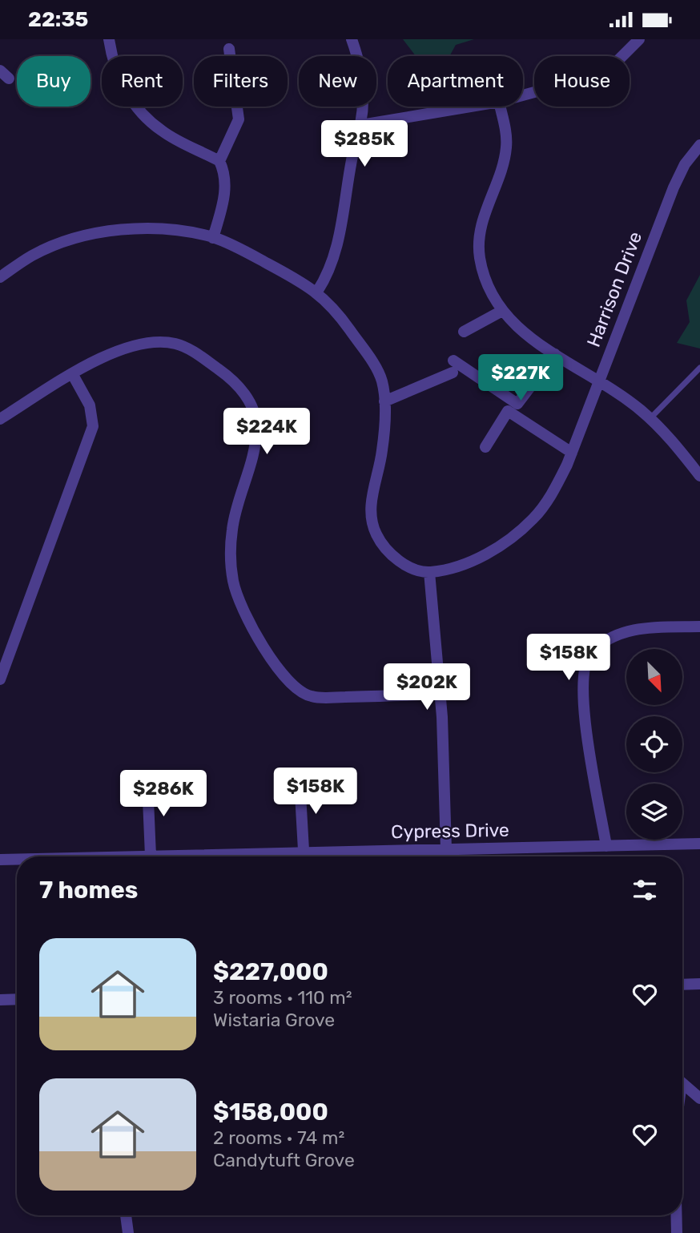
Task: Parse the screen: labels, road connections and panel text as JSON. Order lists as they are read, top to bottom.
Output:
{
  "streets": {
    "street": ["Harrison Drive", "Cypress Drive"]
  },
  "north": "bottom right",
  "page": {
    "status": "22:35",
    "chip": [
      "Buy",
      "Rent",
      "Filters",
      "New",
      "Apartment",
      "House"
    ],
    "price": [
      "$285K",
      "$227K",
      "$224K",
      "$158K",
      "$202K",
      "$158K",
      "$286K"
    ],
    "heading": "7 homes",
    "list": [
      {
        "name": "$227,000",
        "note": "3 rooms · 110 m² · Wistaria Grove"
      },
      {
        "name": "$158,000",
        "note": "2 rooms · 74 m² · Candytuft Grove"
      }
    ]
  }
}
